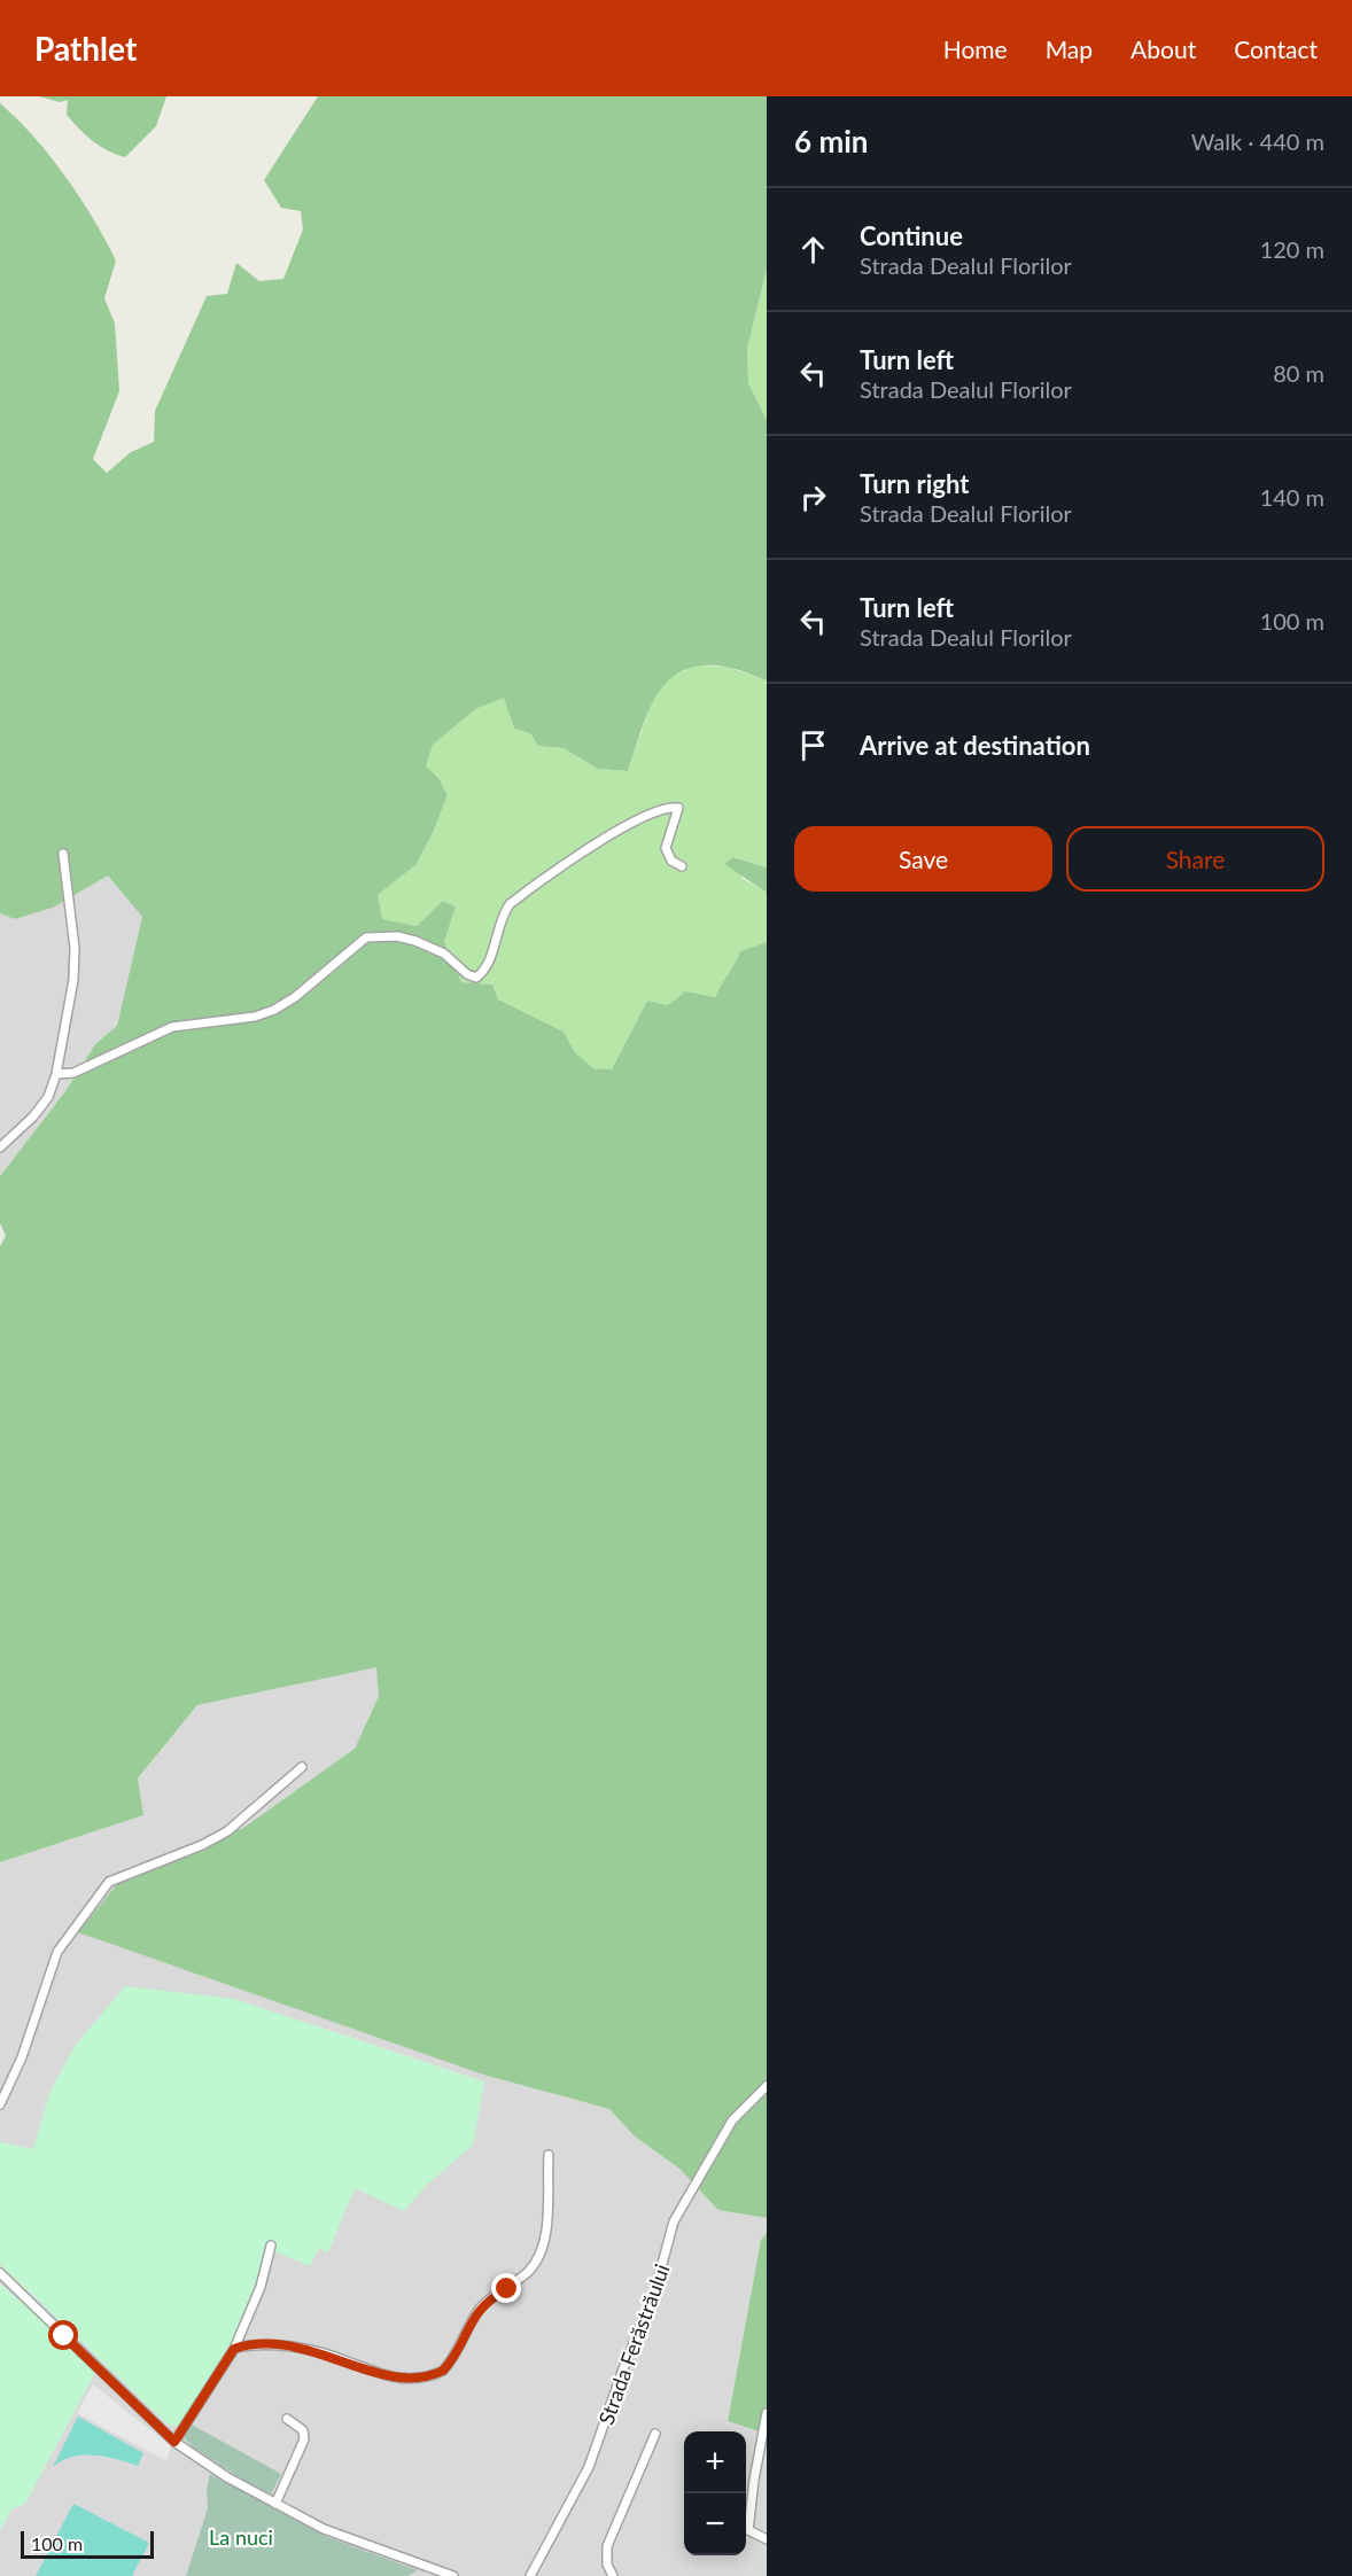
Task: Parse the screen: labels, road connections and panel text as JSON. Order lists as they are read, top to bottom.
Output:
{
  "streets": {
    "street": ["Strada Ferăstrăului"]
  },
  "parks": ["La nuci"],
  "scale_bar": "100 m",
  "page": {
    "header": "Pathlet",
    "nav": [
      "Home",
      "Map",
      "About",
      "Contact"
    ],
    "heading": ["6 min", "Walk · 440 m"],
    "list": [
      ["Continue", "Strada Dealul Florilor", "120 m"],
      ["Turn left", "Strada Dealul Florilor", "80 m"],
      ["Turn right", "Strada Dealul Florilor", "140 m"],
      ["Turn left", "Strada Dealul Florilor", "100 m"],
      "Arrive at destination"
    ],
    "buttons": ["Save", "Share"],
    "map_buttons": ["+", "−"],
    "scale": "100 m"
  }
}
